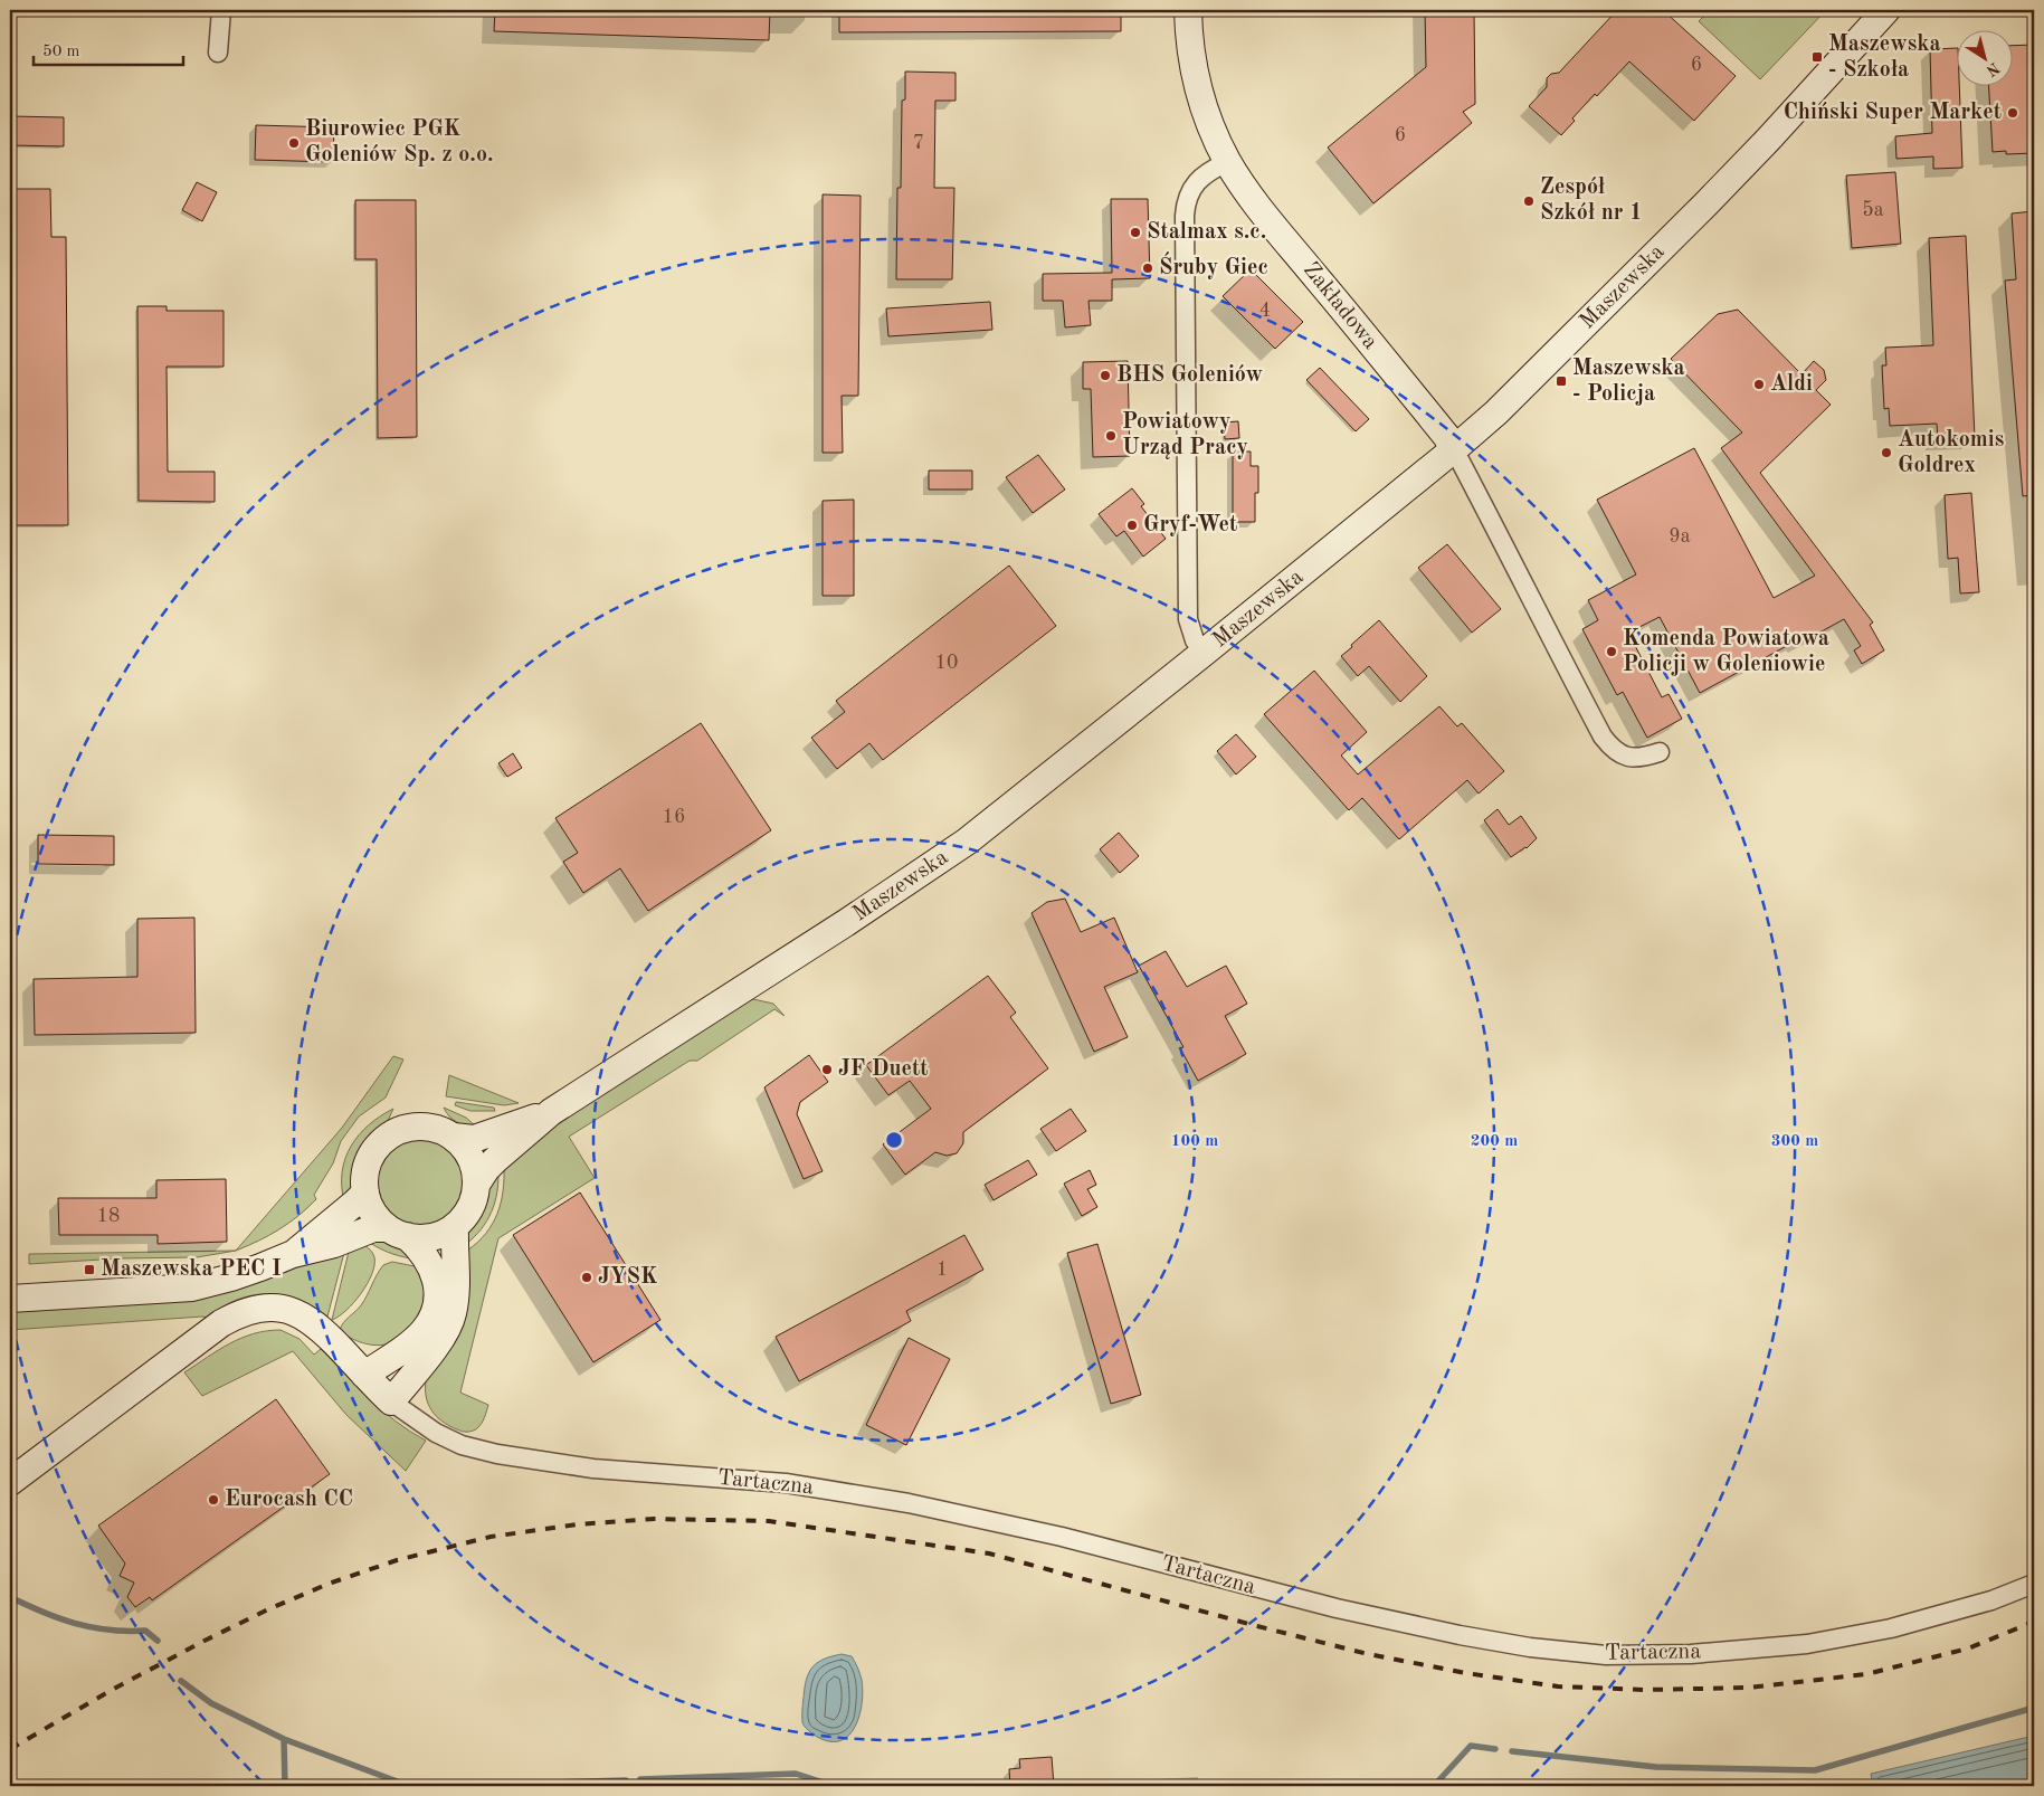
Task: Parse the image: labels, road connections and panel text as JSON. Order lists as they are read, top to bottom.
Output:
{
  "streets": {
    "street": ["Maszewska", "Zakładowa", "Tartaczna"]
  },
  "crossings": [
    ["Maszewska", "Zakładowa"]
  ],
  "places": {
    "transit": ["Maszewska - Szkoła", "Maszewska - Policja", "Maszewska PEC I"],
    "other": [
      "Chiński Super Market",
      "Biurowiec PGK Goleniów Sp. z o.o.",
      "Zespół Szkół nr 1",
      "Stalmax s.c.",
      "Śruby Giec",
      "BHS Goleniów",
      "Aldi",
      "Powiatowy Urząd Pracy",
      "Autokomis Goldrex",
      "Gryf-Wet",
      "Komenda Powiatowa Policji w Goleniowie",
      "JF Duett",
      "JYSK",
      "Eurocash CC"
    ]
  },
  "house_numbers": [
    "6",
    "6",
    "7",
    "5a",
    "4",
    "9a",
    "10",
    "16",
    "18",
    "1"
  ],
  "scale_bar": "50 m",
  "north": "bottom right",
  "rings": ["100 m", "200 m", "300 m"]
}
